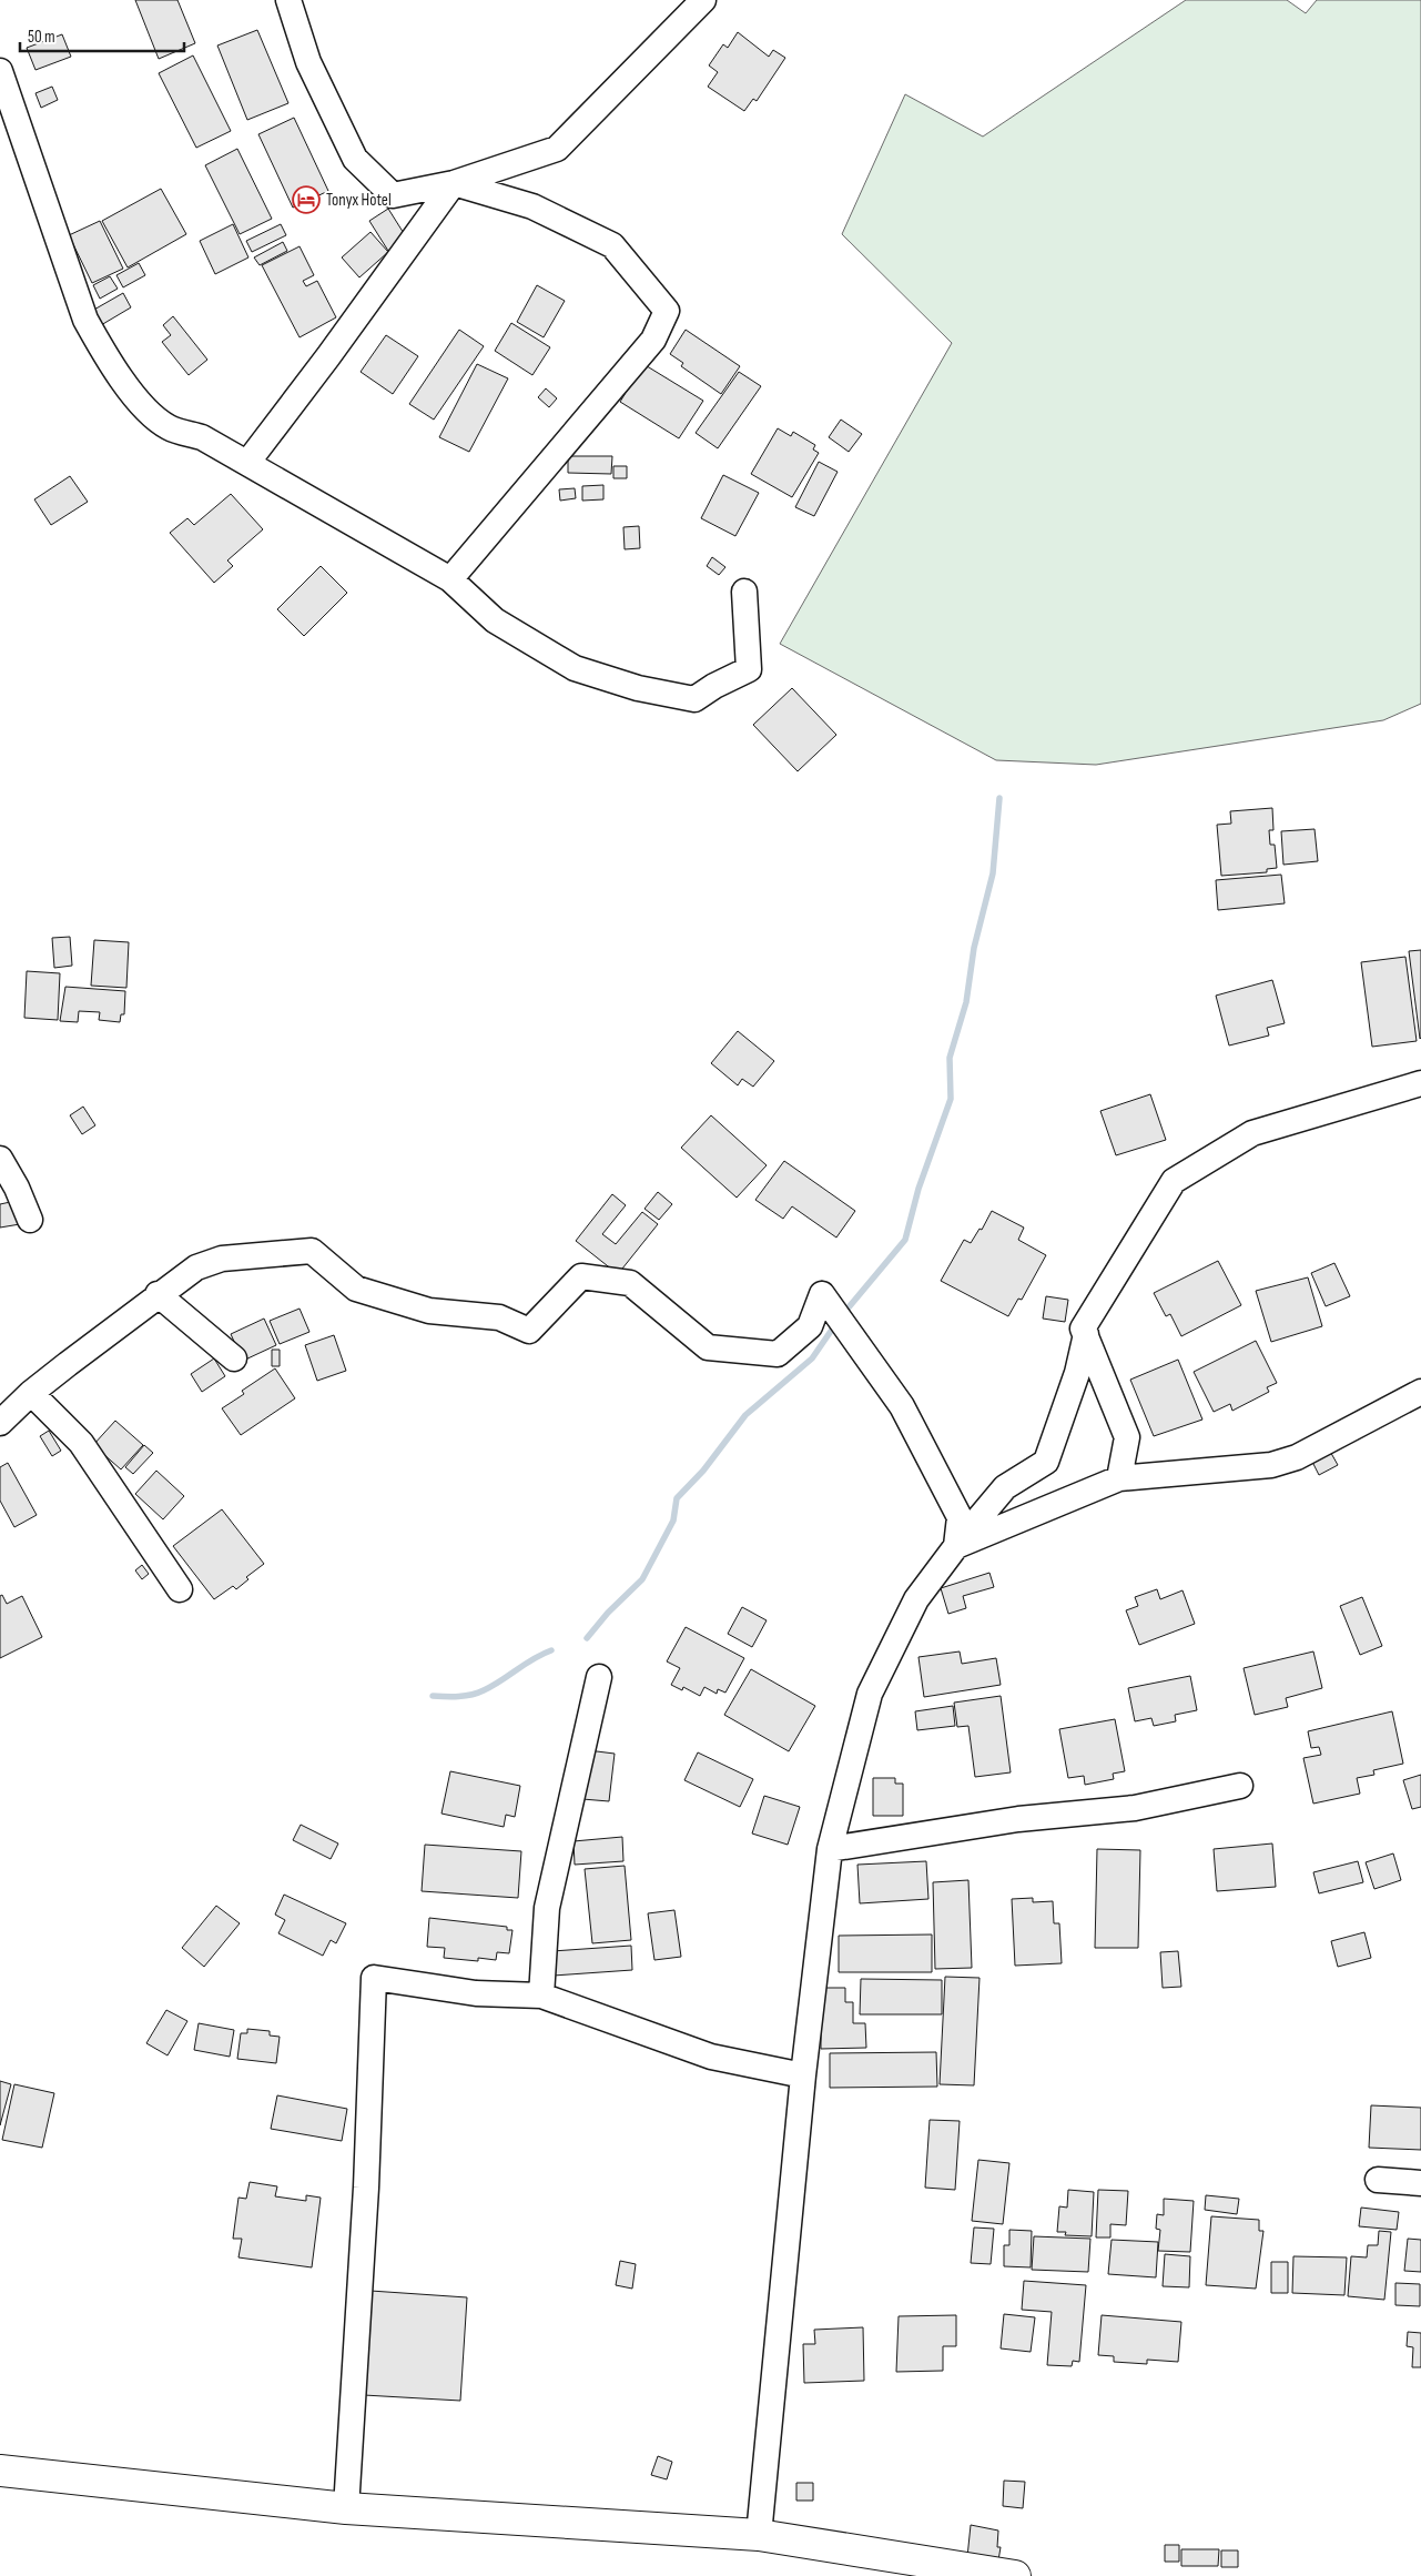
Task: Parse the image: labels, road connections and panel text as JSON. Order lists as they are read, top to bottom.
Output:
{
  "places": {
    "hotel": ["Tonyx Hotel"]
  },
  "scale_bar": "50 m"
}
